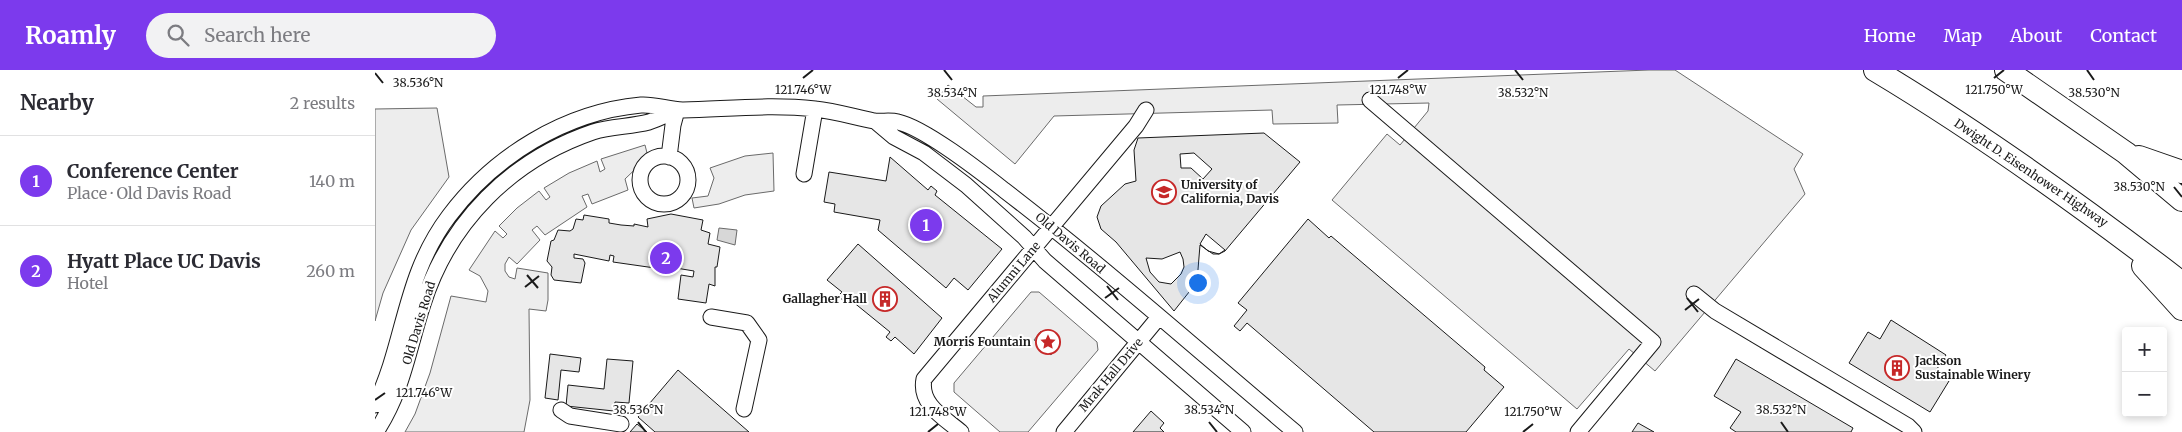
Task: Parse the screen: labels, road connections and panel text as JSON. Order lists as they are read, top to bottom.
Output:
{
  "streets": {
    "highway": ["Dwight D. Eisenhower Highway"],
    "street": ["Old Davis Road", "Alumni Lane", "Mrak Hall Drive"]
  },
  "crossings": [
    ["Old Davis Road", "Alumni Lane"],
    ["Old Davis Road", "Mrak Hall Drive"]
  ],
  "places": {
    "school or university": ["University of California, Davis"],
    "building": ["Gallagher Hall", "Jackson Sustainable Winery"],
    "place": ["Morris Fountain"]
  },
  "page": {
    "header": "Roamly",
    "search": "Search here",
    "nav": [
      "Home",
      "Map",
      "About",
      "Contact"
    ],
    "heading": ["Nearby", "2 results"],
    "list": [
      {
        "mark": "1",
        "name": "Conference Center",
        "note": "Place · Old Davis Road",
        "value": "140 m"
      },
      {
        "mark": "2",
        "name": "Hyatt Place UC Davis",
        "note": "Hotel",
        "value": "260 m"
      }
    ],
    "pins": ["1", "2"],
    "map_buttons": ["+", "−"]
  },
  "coordinates": [
    "38.536°N",
    "121.746°W",
    "121.748°W",
    "121.750°W",
    "38.534°N",
    "38.532°N",
    "38.530°N"
  ]
}
